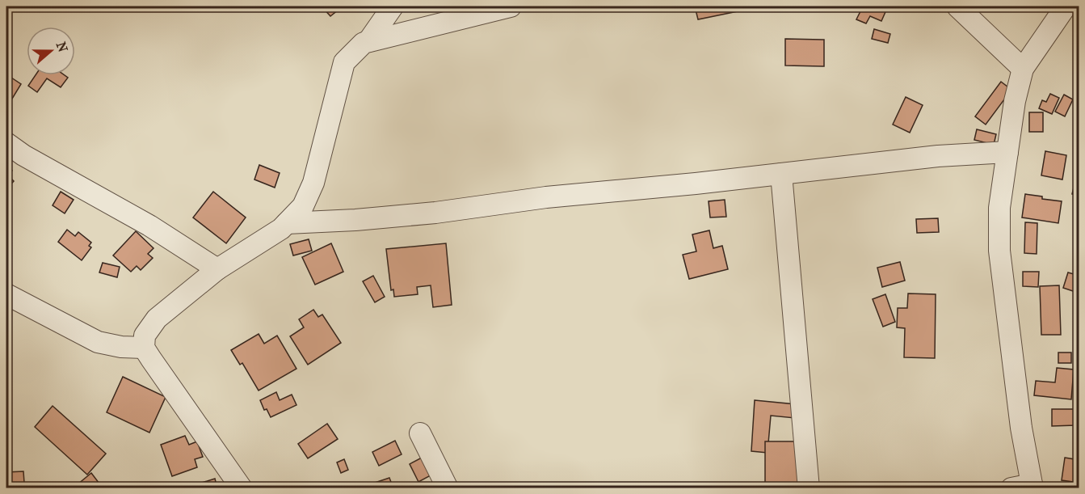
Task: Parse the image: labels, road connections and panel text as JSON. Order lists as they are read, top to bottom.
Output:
{
  "north": "right"
}
